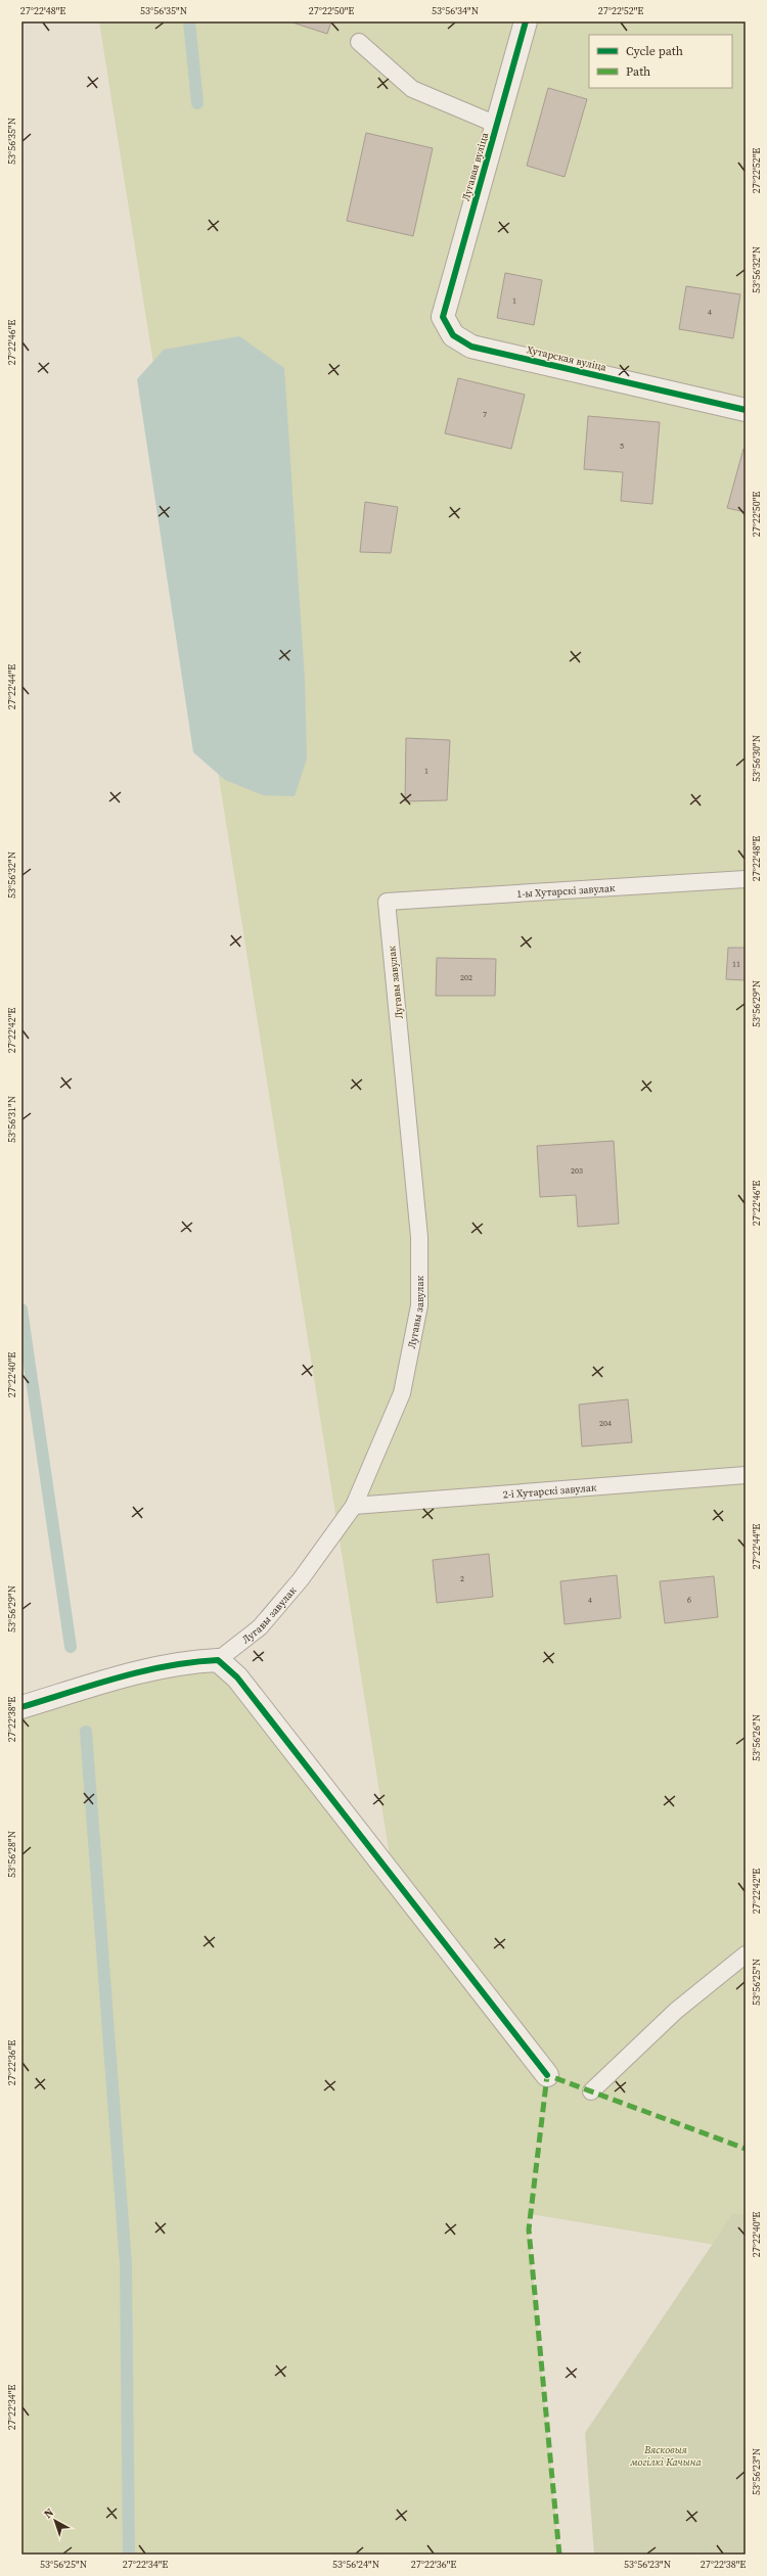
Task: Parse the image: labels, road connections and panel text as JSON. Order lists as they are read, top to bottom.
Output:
{
  "streets": {
    "street": ["Лугавая вуліца", "Хутарская вуліца"],
    "lane": ["1-ы Хутарскі завулак", "Лугавы завулак", "2-і Хутарскі завулак"]
  },
  "crossings": [
    ["Лугавая вуліца", "Хутарская вуліца"],
    ["1-ы Хутарскі завулак", "Лугавы завулак"],
    ["Лугавы завулак", "2-і Хутарскі завулак"]
  ],
  "parks": ["Вясковыя могілкі Качына"],
  "house_numbers": [
    "1",
    "4",
    "7",
    "5",
    "1",
    "11",
    "202",
    "203",
    "204",
    "2",
    "4",
    "6"
  ],
  "legend": ["Cycle path", "Path"],
  "north": "top left",
  "coordinates": [
    "27°22'48\"E",
    "53°56'35\"N",
    "27°22'50\"E",
    "53°56'34\"N",
    "27°22'52\"E",
    "53°56'32\"N",
    "27°22'46\"E",
    "27°22'44\"E",
    "53°56'30\"N",
    "53°56'29\"N",
    "27°22'42\"E",
    "53°56'31\"N",
    "27°22'40\"E",
    "27°22'38\"E",
    "53°56'26\"N",
    "53°56'28\"N",
    "53°56'25\"N",
    "27°22'36\"E",
    "27°22'34\"E",
    "53°56'23\"N",
    "53°56'24\"N"
  ]
}
